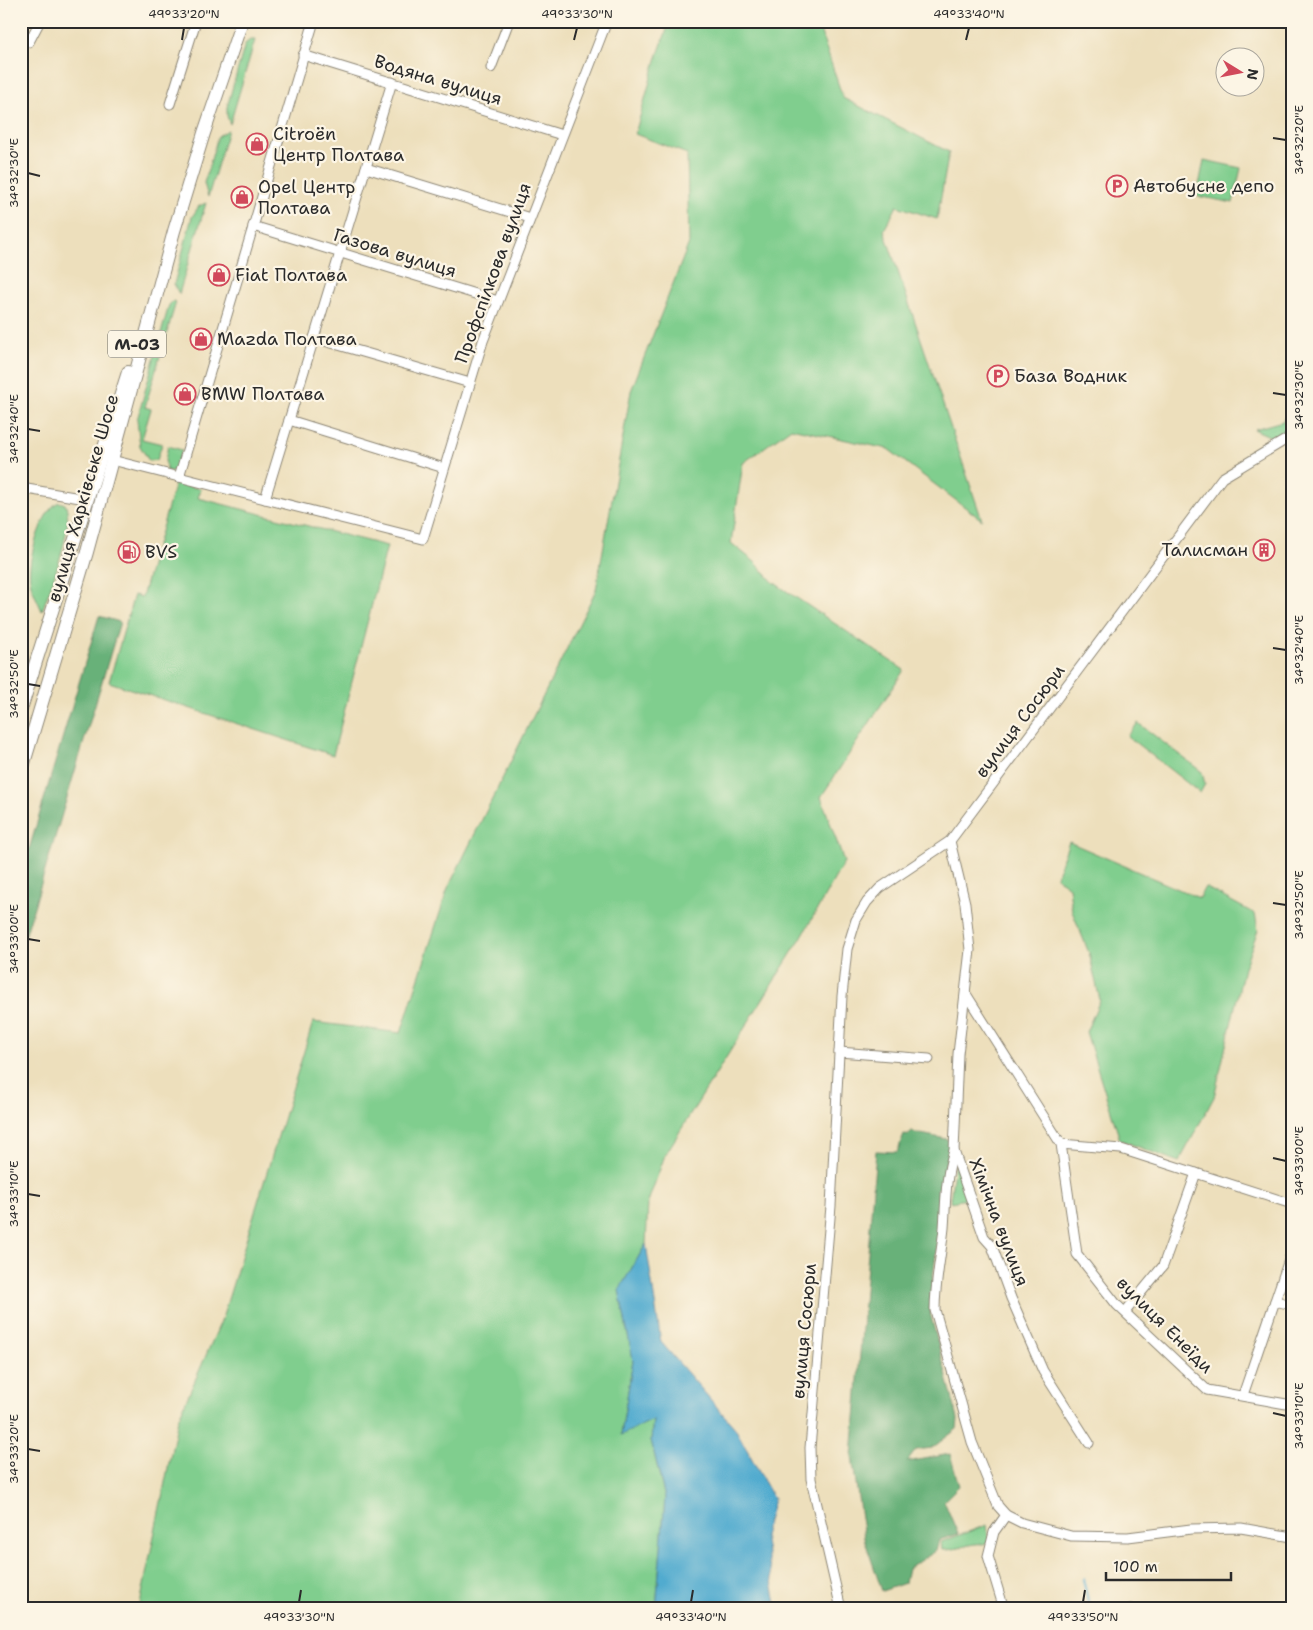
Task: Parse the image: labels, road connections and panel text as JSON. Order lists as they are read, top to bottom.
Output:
{
  "streets": {
    "highway": ["М-03", "вулиця Харківське Шосе"],
    "street": [
      "Водяна вулиця",
      "Газова вулиця",
      "Профспілкова вулиця",
      "вулиця Сосюри",
      "Хімічна вулиця",
      "вулиця Енеїди"
    ]
  },
  "crossings": [
    ["Водяна вулиця", "Профспілкова вулиця"],
    ["Газова вулиця", "Профспілкова вулиця"],
    ["вулиця Сосюри", "Хімічна вулиця"],
    ["Хімічна вулиця", "вулиця Енеїди"]
  ],
  "places": {
    "shop": [
      "Citroën Центр Полтава",
      "Opel Центр Полтава",
      "Fiat Полтава",
      "Mazda Полтава",
      "BMW Полтава"
    ],
    "parking": ["Автобусне депо", "База Водник"],
    "building": ["Талисман"],
    "fuel station": ["BVS"]
  },
  "scale_bar": "100 m",
  "north": "right",
  "coordinates": [
    "49°33'20\"N",
    "49°33'30\"N",
    "49°33'40\"N",
    "34°32'20\"E",
    "34°32'30\"E",
    "34°32'40\"E",
    "34°32'50\"E",
    "34°33'00\"E",
    "34°33'10\"E",
    "34°33'20\"E",
    "49°33'50\"N"
  ]
}
